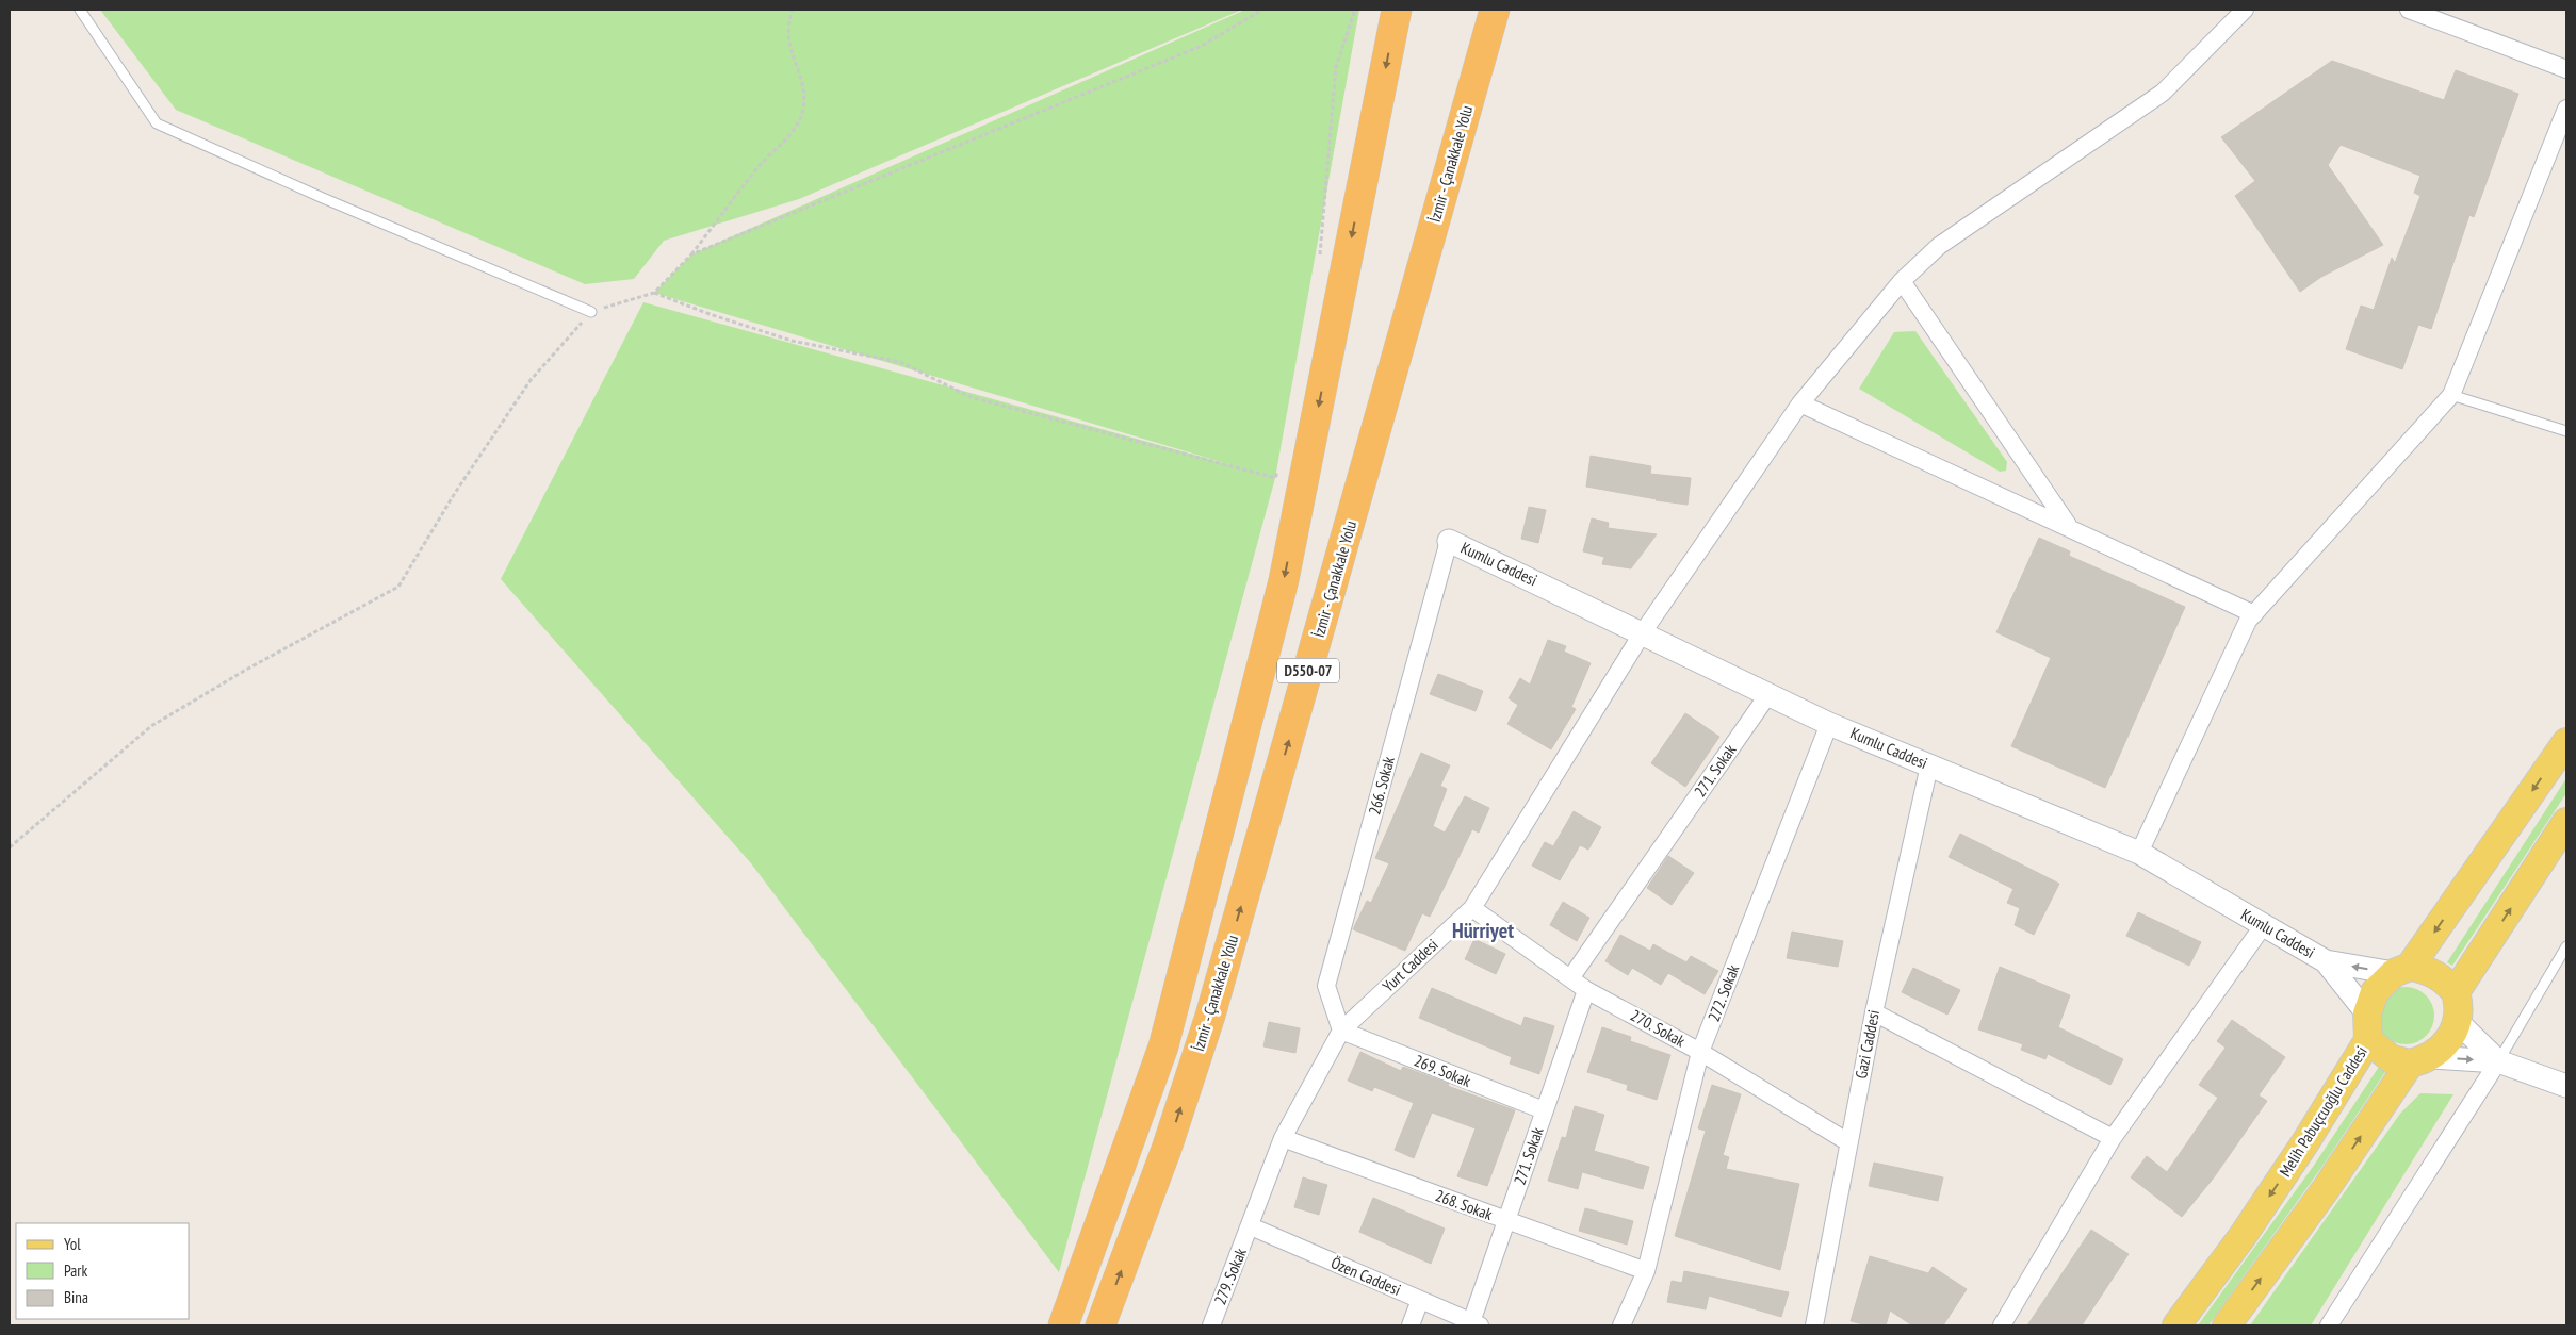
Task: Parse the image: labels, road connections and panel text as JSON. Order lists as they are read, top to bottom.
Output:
{
  "streets": {
    "highway": ["İzmir - Çanakkale Yolu", "D550-07"],
    "main road": ["Melih Pabuçcuoğlu Caddesi"],
    "street": [
      "Kumlu Caddesi",
      "271. Sokak",
      "266. Sokak",
      "Yurt Caddesi",
      "272. Sokak",
      "270. Sokak",
      "Gazi Caddesi",
      "269. Sokak",
      "268. Sokak",
      "279. Sokak",
      "Özen Caddesi"
    ]
  },
  "crossings": [
    ["Kumlu Caddesi", "271. Sokak"],
    ["Kumlu Caddesi", "266. Sokak"],
    ["Kumlu Caddesi", "Yurt Caddesi"],
    ["Kumlu Caddesi", "272. Sokak"],
    ["Kumlu Caddesi", "Gazi Caddesi"],
    ["271. Sokak", "270. Sokak"],
    ["271. Sokak", "269. Sokak"],
    ["271. Sokak", "268. Sokak"],
    ["271. Sokak", "Özen Caddesi"],
    ["266. Sokak", "Yurt Caddesi"],
    ["266. Sokak", "269. Sokak"],
    ["Yurt Caddesi", "270. Sokak"],
    ["Yurt Caddesi", "269. Sokak"],
    ["Yurt Caddesi", "268. Sokak"],
    ["Yurt Caddesi", "279. Sokak"],
    ["Yurt Caddesi", "Özen Caddesi"],
    ["272. Sokak", "270. Sokak"],
    ["272. Sokak", "268. Sokak"],
    ["270. Sokak", "Gazi Caddesi"],
    ["279. Sokak", "Özen Caddesi"]
  ],
  "districts": ["Hürriyet"],
  "legend": ["Yol", "Park", "Bina"]
}
